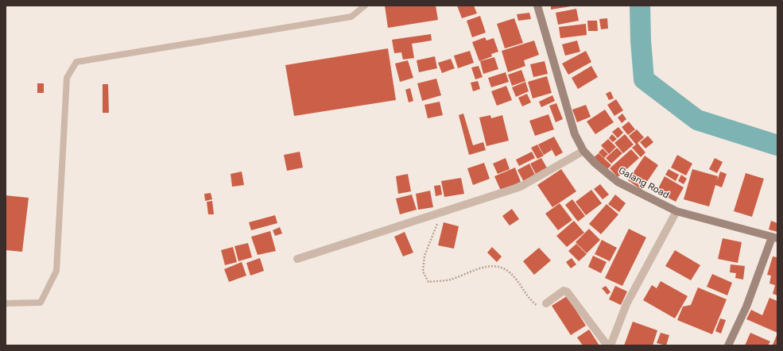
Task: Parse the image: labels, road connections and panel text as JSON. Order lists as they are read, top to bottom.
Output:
{
  "streets": {
    "street": ["Galang Road"]
  }
}
